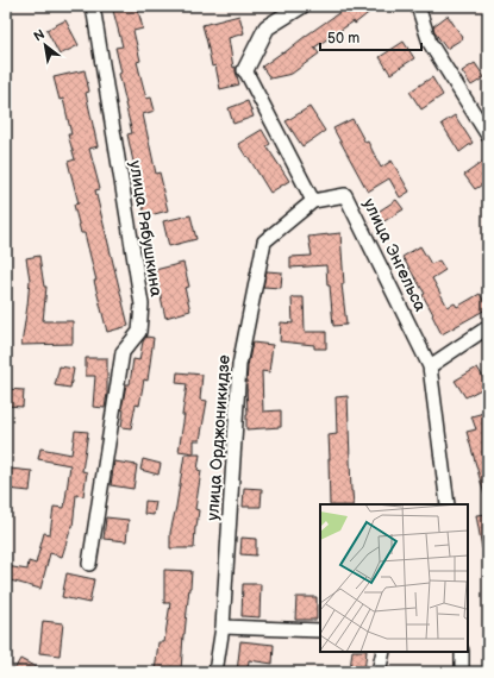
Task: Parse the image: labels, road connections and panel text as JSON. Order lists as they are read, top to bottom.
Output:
{
  "streets": {
    "street": ["улица Рябушкина", "улица Энгельса", "улица Орджоникидзе"]
  },
  "crossings": [
    ["улица Энгельса", "улица Орджоникидзе"]
  ],
  "scale_bar": "50 m",
  "north": "top left"
}
